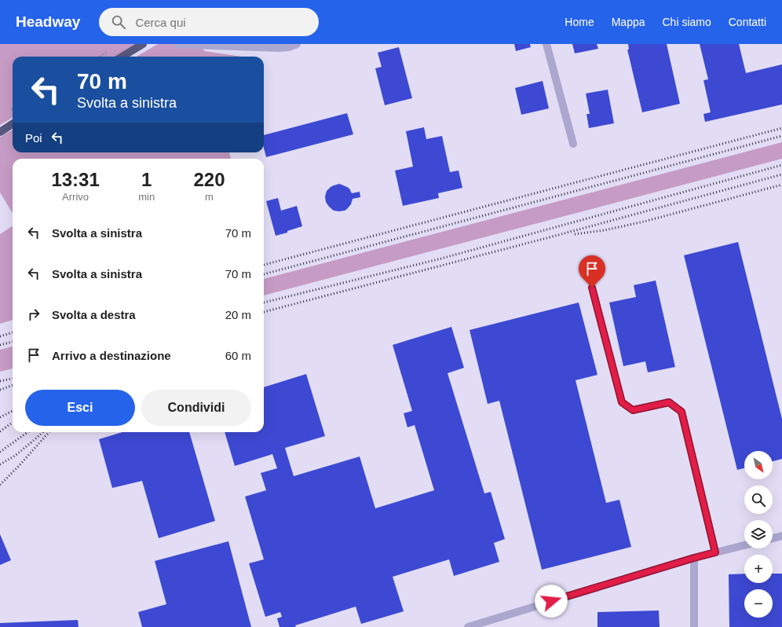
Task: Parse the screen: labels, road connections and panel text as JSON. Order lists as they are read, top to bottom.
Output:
{
  "north": "bottom right",
  "page": {
    "header": "Headway",
    "search": "Cerca qui",
    "nav": [
      "Home",
      "Mappa",
      "Chi siamo",
      "Contatti"
    ],
    "turn": ["70 m", "Svolta a sinistra"],
    "then": "Poi",
    "eta": [
      "13:31",
      "Arrivo",
      "1",
      "min",
      "220",
      "m"
    ],
    "list": [
      {
        "name": "Svolta a sinistra",
        "value": "70 m"
      },
      {
        "name": "Svolta a sinistra",
        "value": "70 m"
      },
      {
        "name": "Svolta a destra",
        "value": "20 m"
      },
      {
        "name": "Arrivo a destinazione",
        "value": "60 m"
      }
    ],
    "buttons": ["Esci", "Condividi"],
    "map_buttons": ["+", "−"]
  }
}
